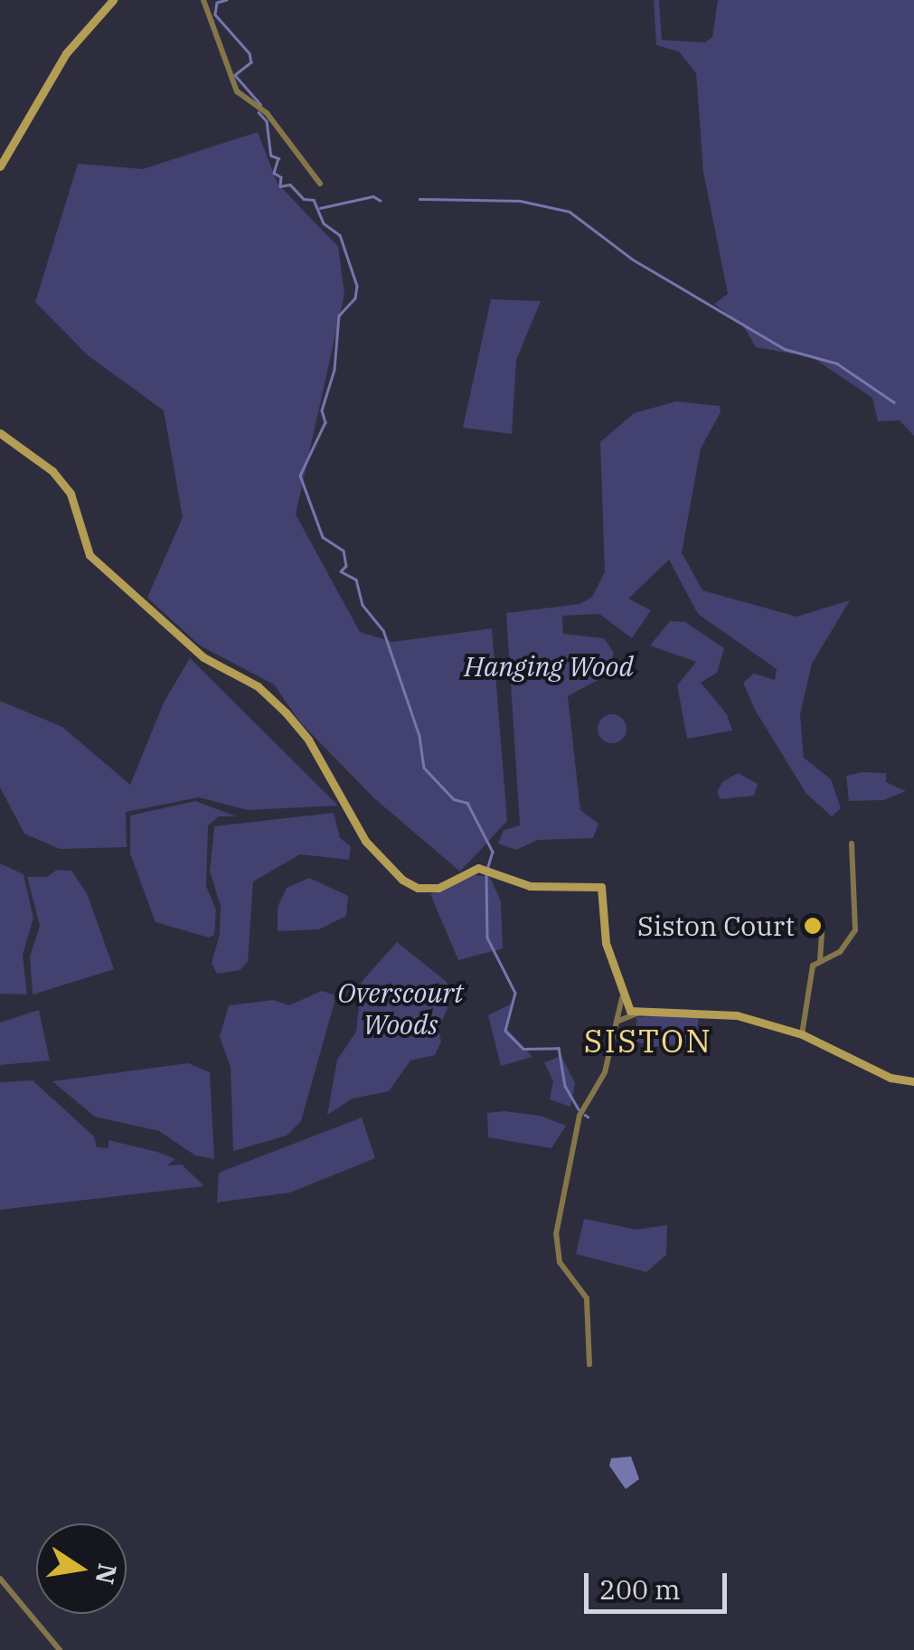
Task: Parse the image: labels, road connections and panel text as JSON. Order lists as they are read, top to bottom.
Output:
{
  "districts": ["SISTON"],
  "parks": ["Hanging Wood", "Overscourt Woods"],
  "places": ["Siston Court"],
  "scale_bar": "200 m",
  "north": "right"
}
